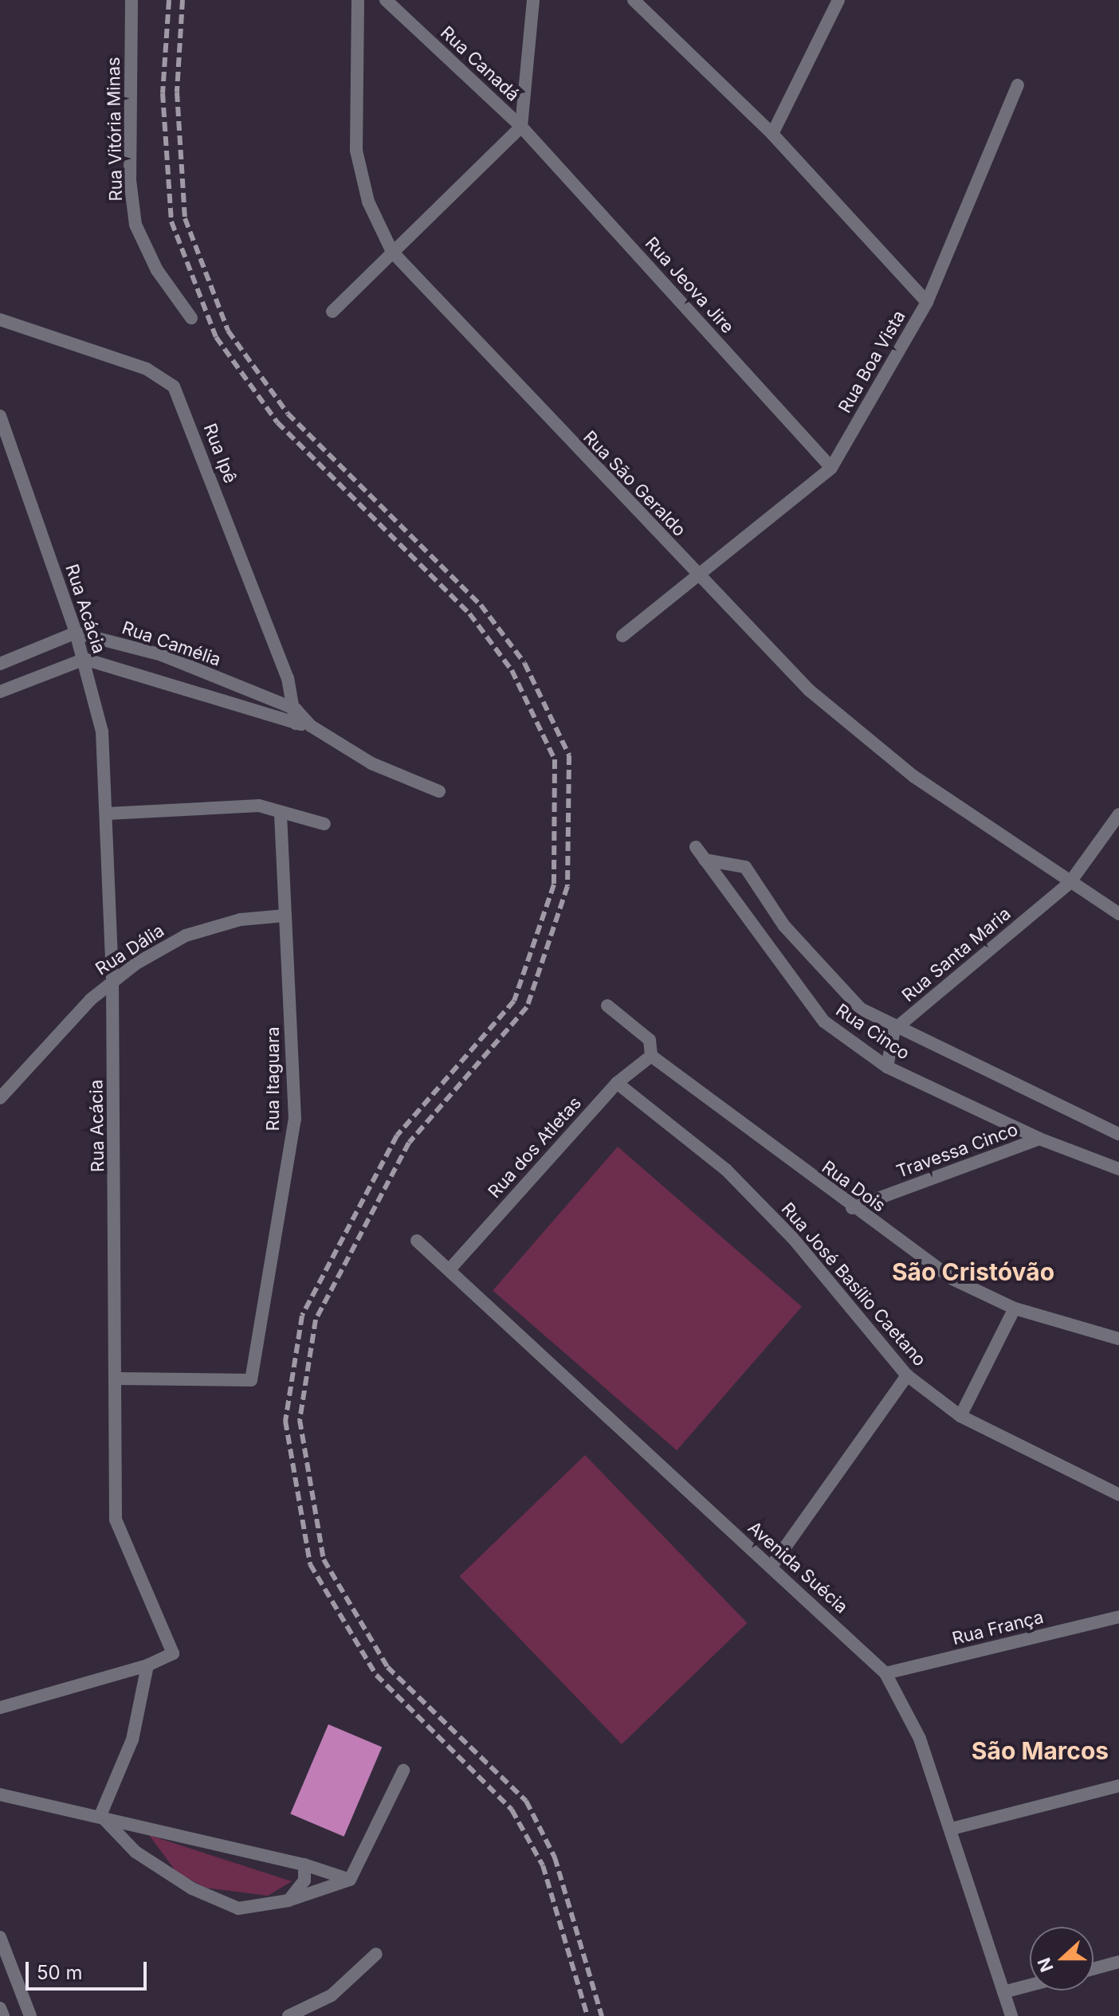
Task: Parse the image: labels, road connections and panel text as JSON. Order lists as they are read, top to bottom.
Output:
{
  "streets": {
    "street": [
      "Rua Canadá",
      "Rua Vitória Minas",
      "Rua Jeova Jire",
      "Rua Boa Vista",
      "Rua Ipê",
      "Rua São Geraldo",
      "Rua Acácia",
      "Rua Camélia",
      "Rua Dália",
      "Rua Santa Maria",
      "Rua Cinco",
      "Rua Itaguara",
      "Rua dos Atletas",
      "Travessa Cinco",
      "Rua Dois",
      "Rua José Basílio Caetano",
      "Avenida Suécia",
      "Rua França"
    ]
  },
  "crossings": [
    ["Rua Canadá", "Rua Jeova Jire"],
    ["Rua Jeova Jire", "Rua Boa Vista"],
    ["Rua Boa Vista", "Rua São Geraldo"],
    ["Rua Ipê", "Rua Camélia"],
    ["Rua São Geraldo", "Rua Santa Maria"],
    ["Rua Acácia", "Rua Camélia"],
    ["Rua Acácia", "Rua Dália"],
    ["Rua Acácia", "Rua Itaguara"],
    ["Rua Dália", "Rua Itaguara"],
    ["Rua Santa Maria", "Rua Cinco"],
    ["Rua Cinco", "Travessa Cinco"],
    ["Rua dos Atletas", "Rua Dois"],
    ["Rua dos Atletas", "Rua José Basílio Caetano"],
    ["Rua dos Atletas", "Avenida Suécia"],
    ["Travessa Cinco", "Rua Dois"],
    ["Avenida Suécia", "Rua França"]
  ],
  "districts": ["São Cristóvão", "São Marcos"],
  "scale_bar": "50 m",
  "north": "left"
}
